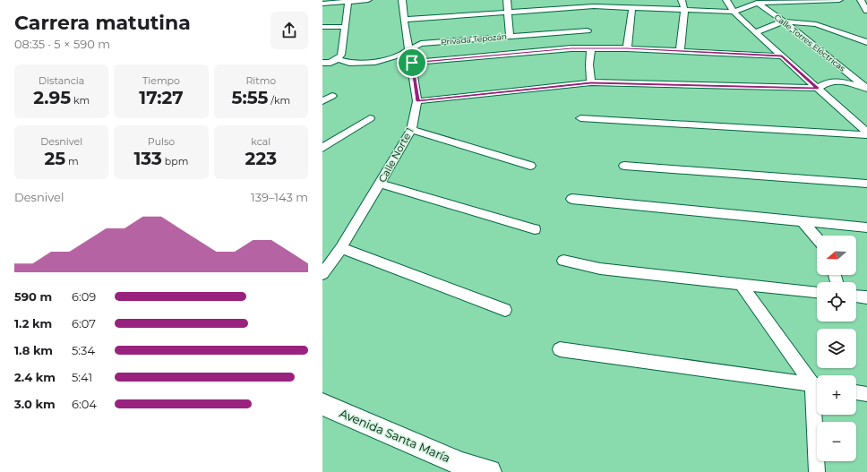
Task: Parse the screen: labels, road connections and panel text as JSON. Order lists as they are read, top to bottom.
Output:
{
  "streets": {
    "main road": ["Avenida Santa María"],
    "street": ["Privada Tepozán", "Calle Torres Eléctricas", "Calle Norte 1"]
  },
  "crossings": [
    ["Privada Tepozán", "Calle Norte 1"]
  ],
  "north": "left",
  "page": {
    "heading": ["Carrera matutina", "08:35 · 5 × 590 m"],
    "stats": [
      ["Distancia", "2.95 km"],
      ["Tiempo", "17:27"],
      ["Ritmo", "5:55 /km"],
      ["Desnivel", "25 m"],
      ["Pulso", "133 bpm"],
      ["kcal", "223"]
    ],
    "chart": ["Desnivel", "139–143 m"],
    "map_buttons": ["+", "−"],
    "list": [
      {
        "name": "590 m",
        "note": "6:09"
      },
      {
        "name": "1.2 km",
        "note": "6:07"
      },
      {
        "name": "1.8 km",
        "note": "5:34"
      },
      {
        "name": "2.4 km",
        "note": "5:41"
      },
      {
        "name": "3.0 km",
        "note": "6:04"
      }
    ]
  }
}
